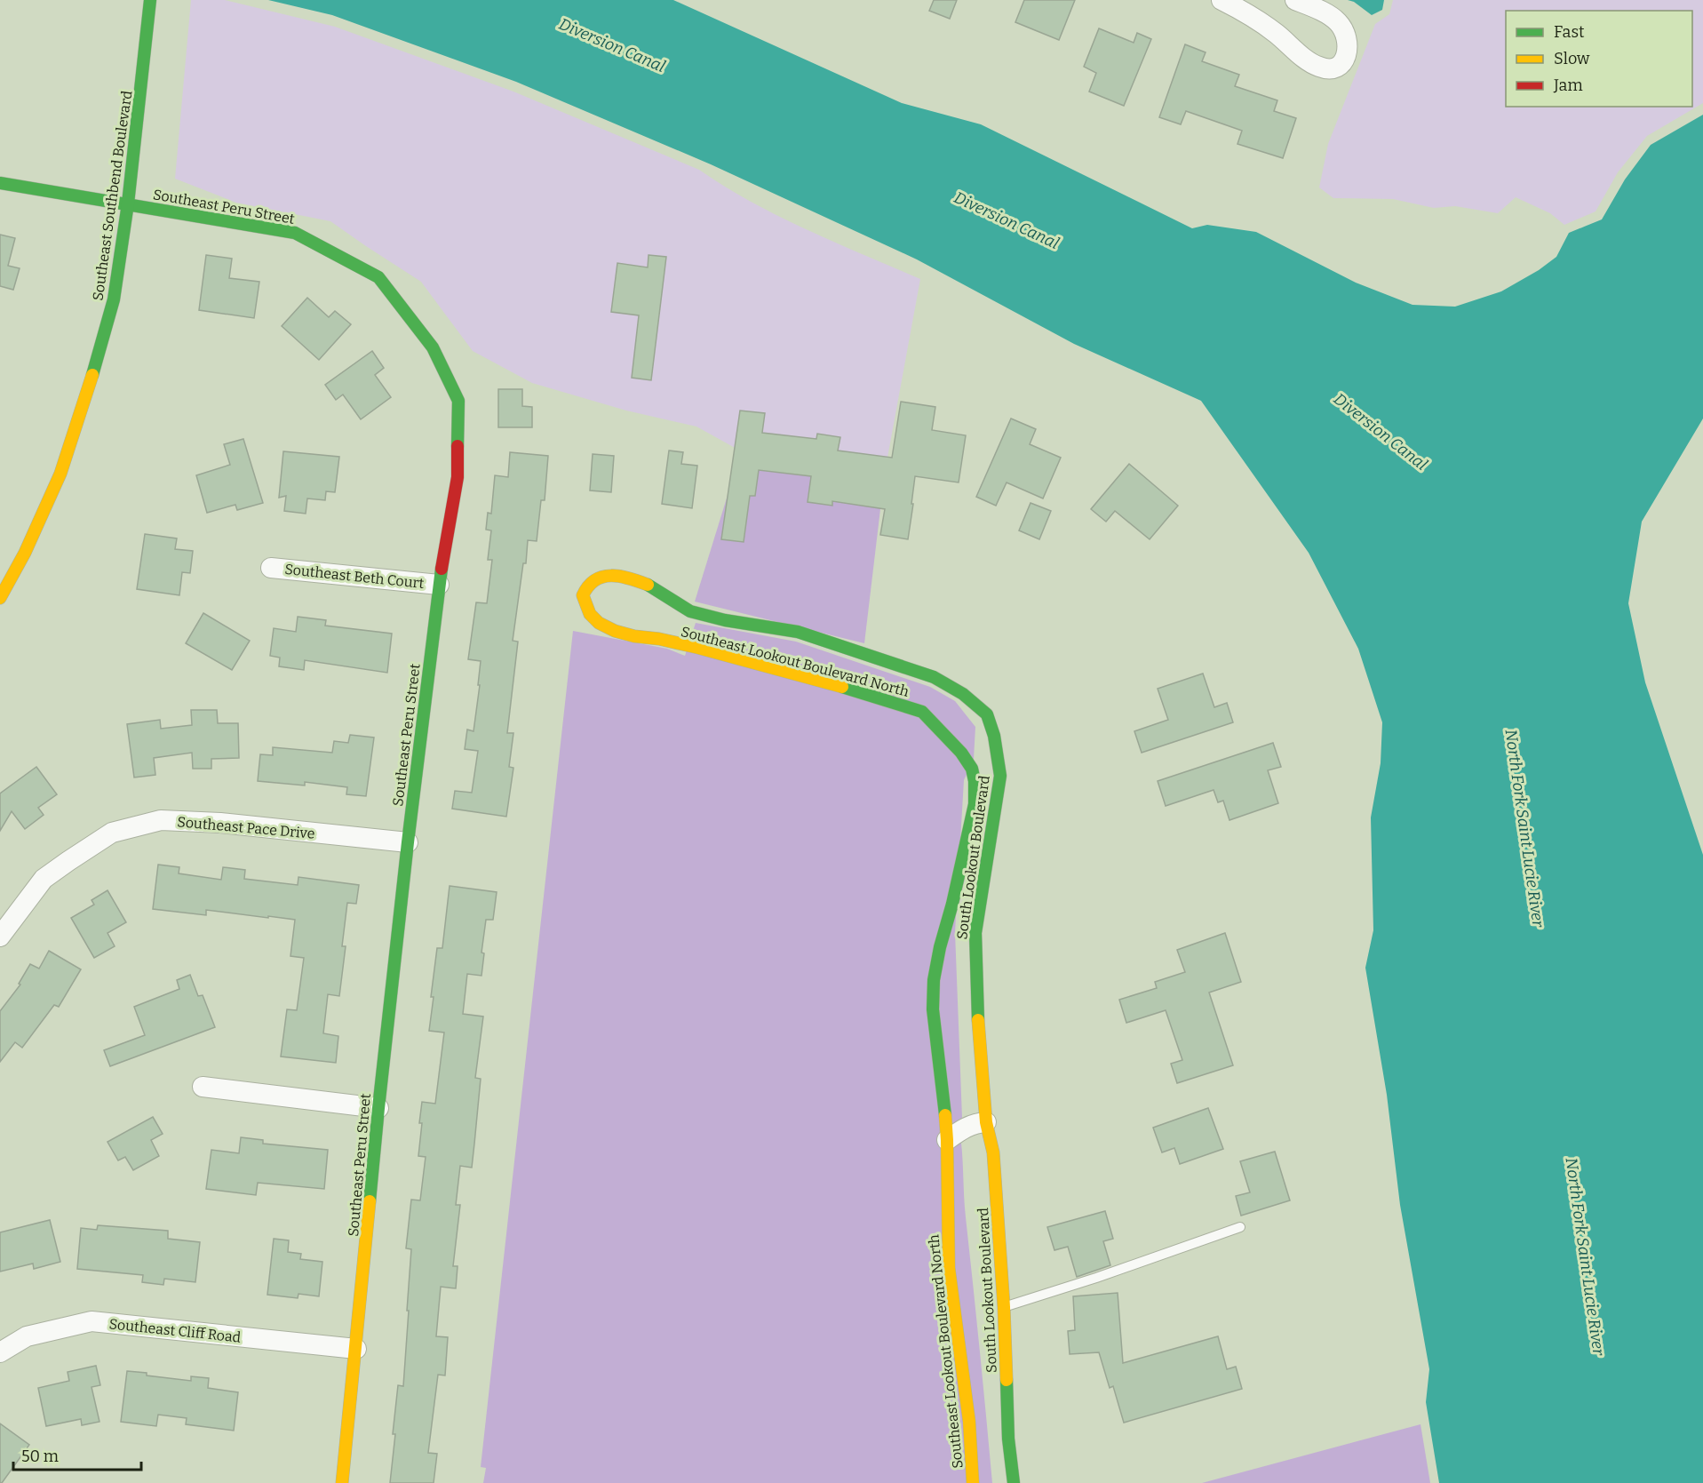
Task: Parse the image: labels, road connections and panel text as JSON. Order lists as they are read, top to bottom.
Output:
{
  "streets": {
    "street": [
      "Southeast Southbend Boulevard",
      "Southeast Peru Street",
      "Southeast Beth Court",
      "Southeast Lookout Boulevard North",
      "Southeast Pace Drive",
      "South Lookout Boulevard",
      "Southeast Cliff Road"
    ]
  },
  "crossings": [
    ["Southeast Southbend Boulevard", "Southeast Peru Street"],
    ["Southeast Peru Street", "Southeast Beth Court"],
    ["Southeast Peru Street", "Southeast Pace Drive"],
    ["Southeast Peru Street", "Southeast Cliff Road"],
    ["Southeast Lookout Boulevard North", "South Lookout Boulevard"]
  ],
  "water": ["Diversion Canal", "North Fork Saint Lucie River"],
  "legend": ["Fast", "Slow", "Jam"],
  "scale_bar": "50 m"
}
